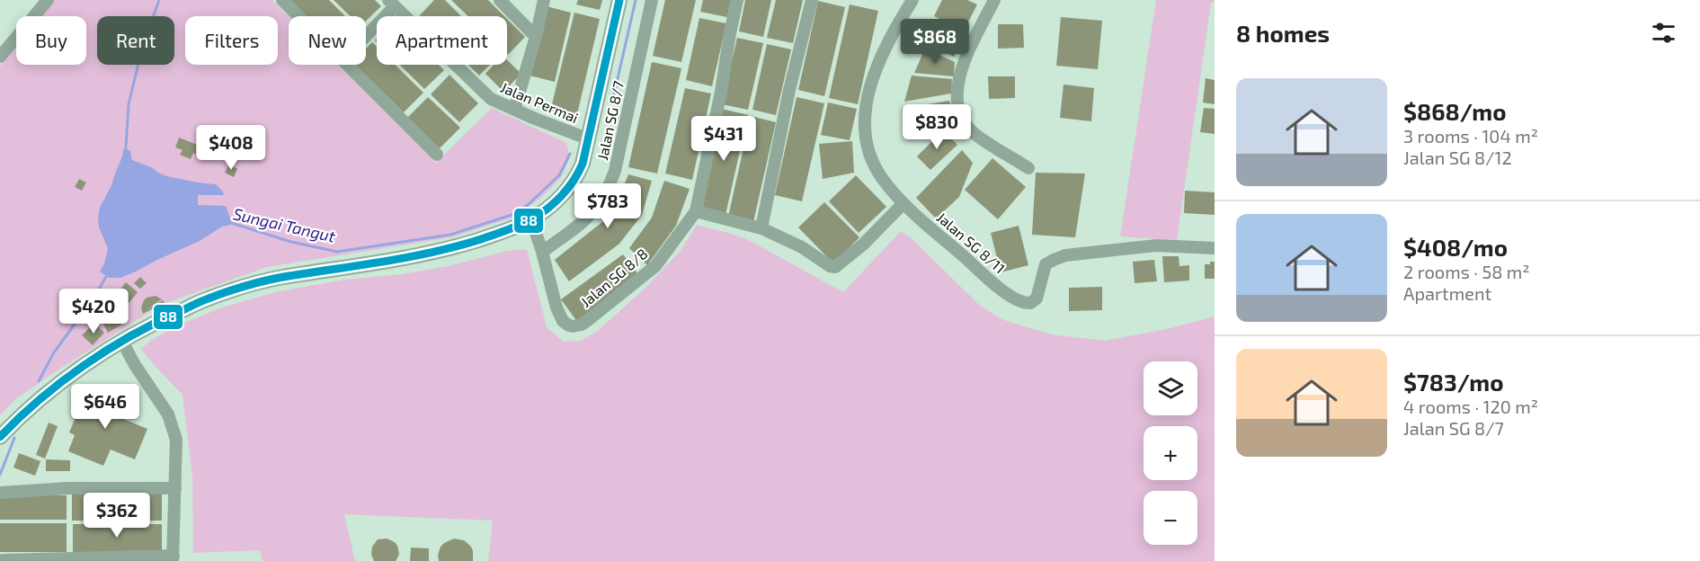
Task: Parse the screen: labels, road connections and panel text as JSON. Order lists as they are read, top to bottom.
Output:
{
  "streets": {
    "street": [
      "Jalan Permai",
      "Jalan SG 8/7",
      "Jalan SG 8/11",
      "Jalan SG 8/8"
    ]
  },
  "crossings": [
    ["Jalan SG 8/7", "Jalan SG 8/8"]
  ],
  "water": ["Sungai Tangut"],
  "lines": ["transit line 88"],
  "page": {
    "heading": "8 homes",
    "chip": [
      "Buy",
      "Rent",
      "Filters",
      "New",
      "Apartment"
    ],
    "price": [
      "$868",
      "$830",
      "$431",
      "$408",
      "$783",
      "$420",
      "$646",
      "$362"
    ],
    "list": [
      {
        "name": "$868/mo",
        "note": "3 rooms · 104 m² · Jalan SG 8/12"
      },
      {
        "name": "$408/mo",
        "note": "2 rooms · 58 m² · Apartment"
      },
      {
        "name": "$783/mo",
        "note": "4 rooms · 120 m² · Jalan SG 8/7"
      }
    ],
    "map_buttons": ["+", "−"]
  }
}
